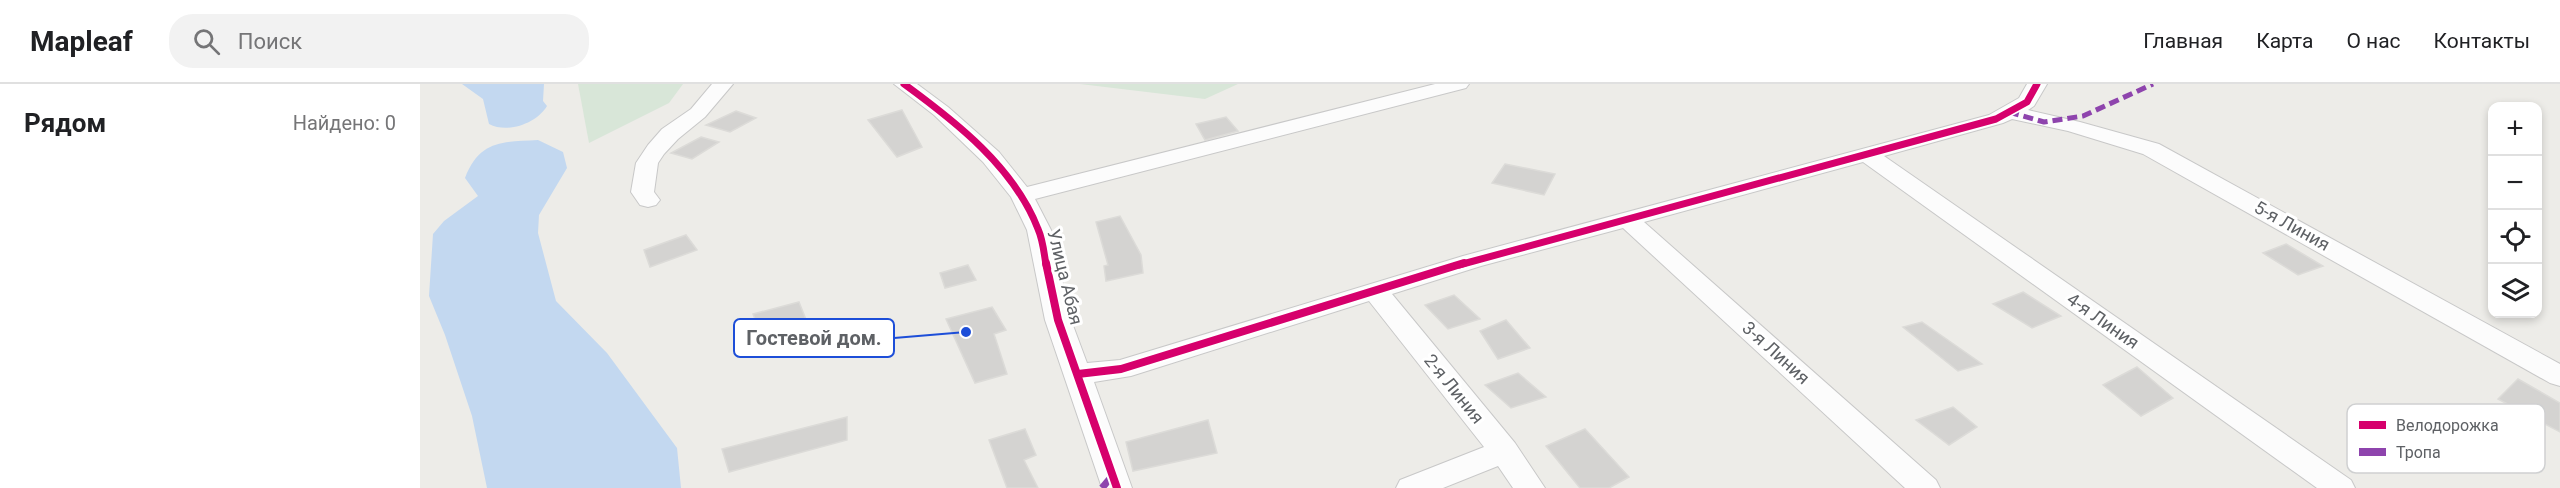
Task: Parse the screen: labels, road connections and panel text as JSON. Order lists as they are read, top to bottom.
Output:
{
  "streets": {
    "street": [
      "5-я Линия",
      "Улица Абая",
      "4-я Линия",
      "3-я Линия",
      "2-я Линия"
    ]
  },
  "places": ["Гостевой дом."],
  "legend": ["Велодорожка", "Тропа"],
  "page": {
    "header": "Mapleaf",
    "search": "Поиск",
    "nav": [
      "Главная",
      "Карта",
      "О нас",
      "Контакты"
    ],
    "heading": ["Рядом", "Найдено: 0"],
    "map_buttons": ["+", "−"]
  }
}
